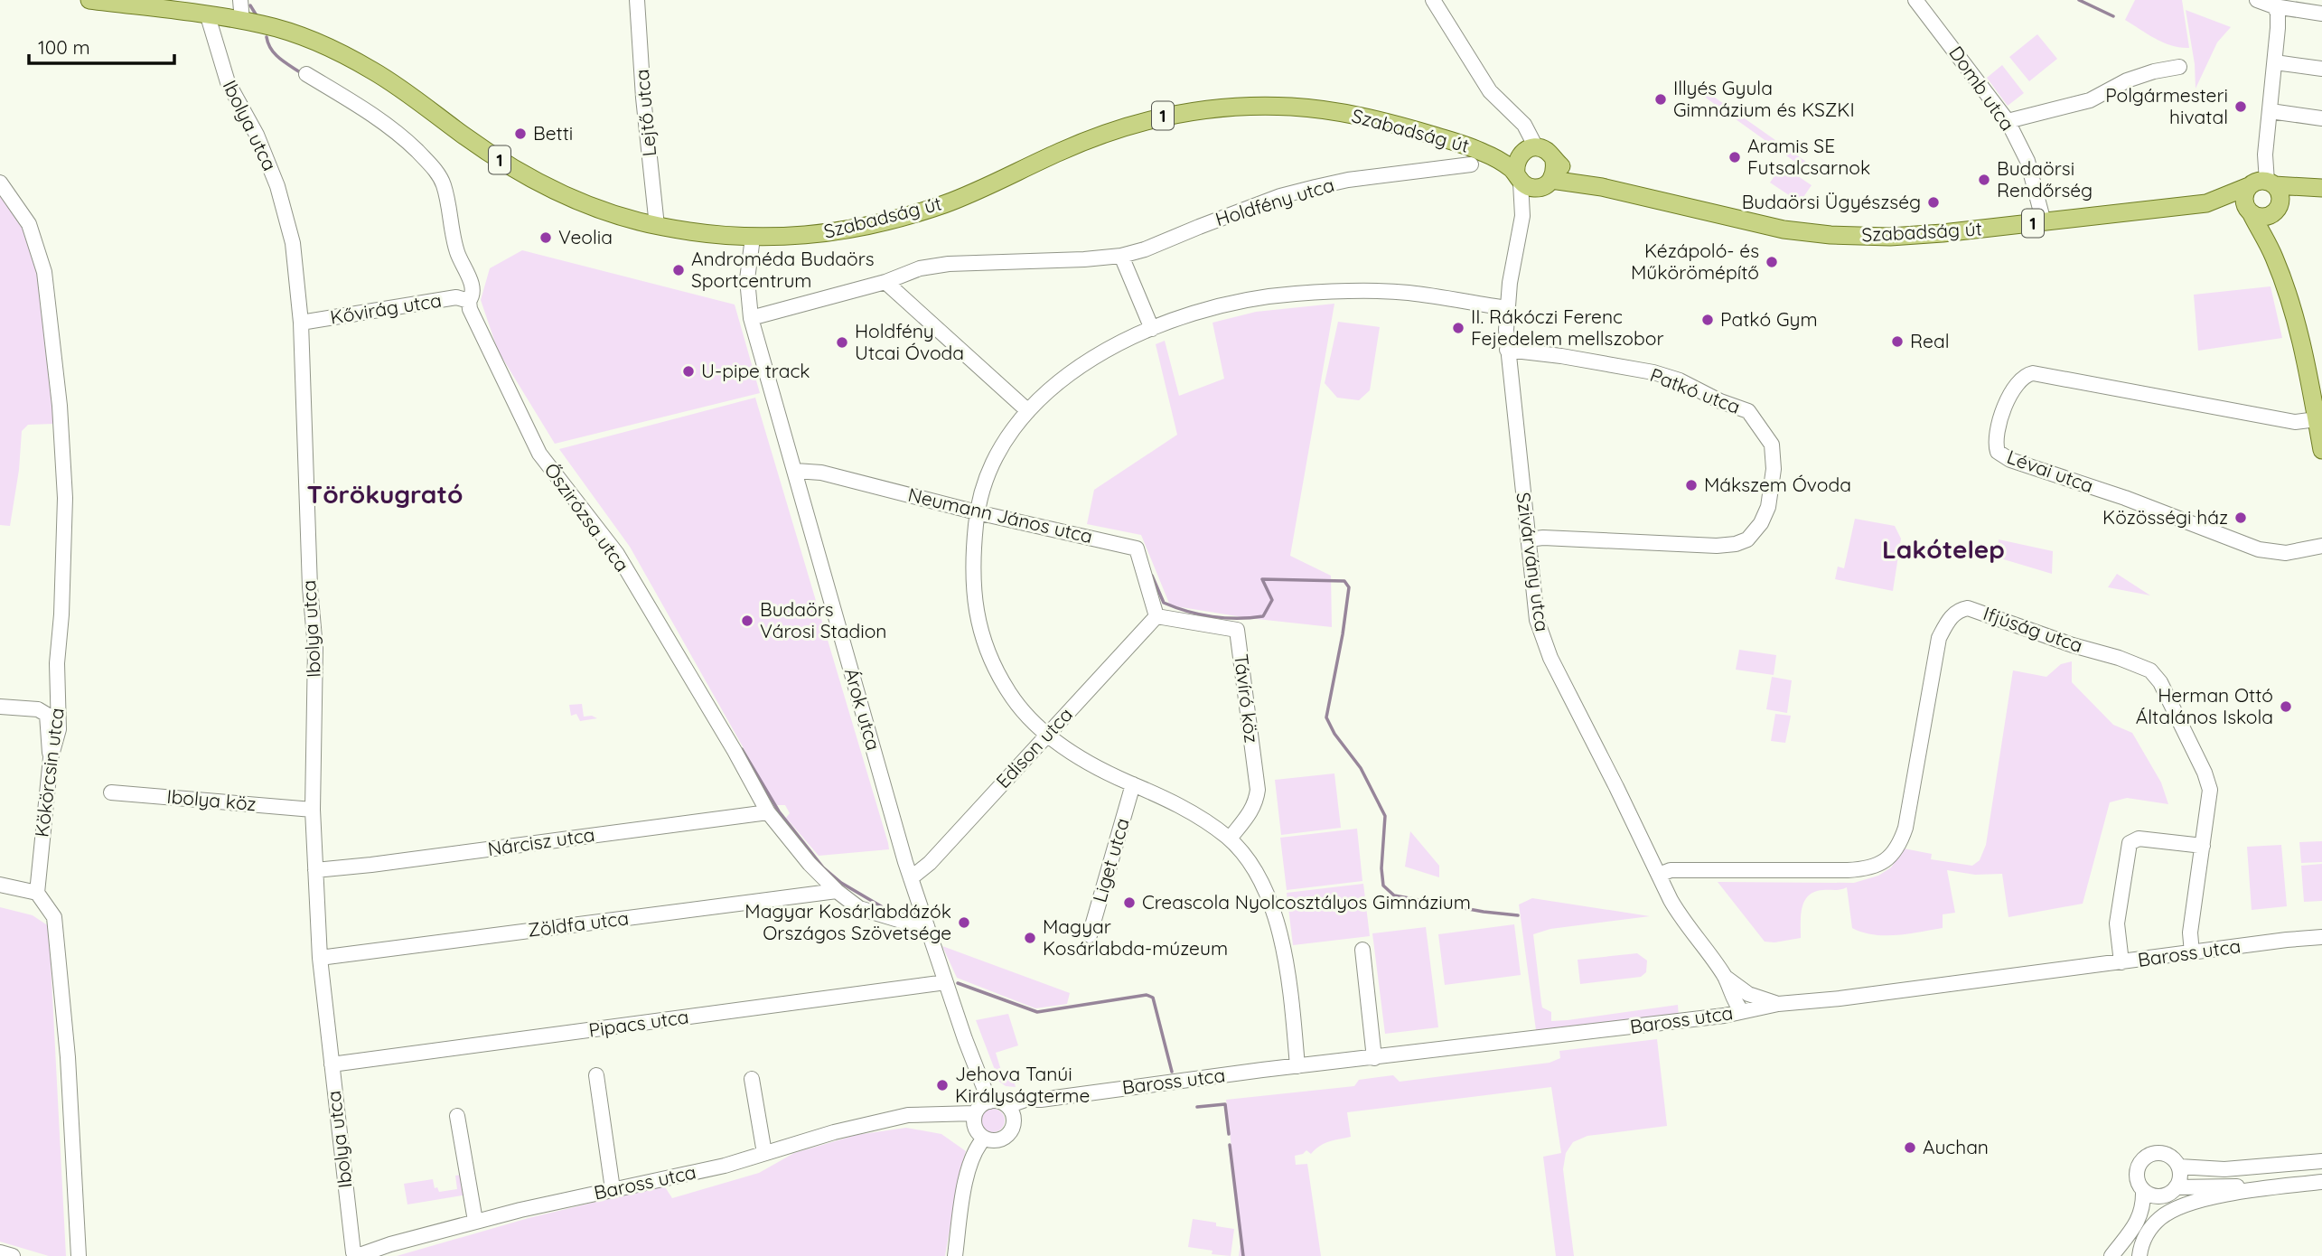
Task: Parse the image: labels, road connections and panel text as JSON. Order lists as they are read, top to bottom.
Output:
{
  "streets": {
    "main road": ["1", "Szabadság út"],
    "street": [
      "Domb utca",
      "Lejtő utca",
      "Ibolya utca",
      "Holdfény utca",
      "Kővirág utca",
      "Patkó utca",
      "Lévai utca",
      "Neumann János utca",
      "Őszirózsa utca",
      "Szivárvány utca",
      "Ifjúság utca",
      "Távíró köz",
      "Árok utca",
      "Edison utca",
      "Kökörcsin utca",
      "Ibolya köz",
      "Nárcisz utca",
      "Liget utca",
      "Zöldfa utca",
      "Baross utca",
      "Pipacs utca"
    ]
  },
  "crossings": [
    ["Domb utca", "Szabadság út"],
    ["Lejtő utca", "Szabadság út"],
    ["1", "Szabadság út"],
    ["Ibolya utca", "Szabadság út"],
    ["Ibolya utca", "Kővirág utca"],
    ["Ibolya utca", "Ibolya köz"],
    ["Ibolya utca", "Nárcisz utca"],
    ["Ibolya utca", "Zöldfa utca"],
    ["Ibolya utca", "Baross utca"],
    ["Ibolya utca", "Pipacs utca"],
    ["Szabadság út", "Holdfény utca"],
    ["Szabadság út", "Szivárvány utca"],
    ["Szabadság út", "Árok utca"],
    ["Holdfény utca", "Árok utca"],
    ["Kővirág utca", "Őszirózsa utca"],
    ["Patkó utca", "Szivárvány utca"],
    ["Neumann János utca", "Távíró köz"],
    ["Neumann János utca", "Árok utca"],
    ["Neumann János utca", "Edison utca"],
    ["Őszirózsa utca", "Árok utca"],
    ["Őszirózsa utca", "Nárcisz utca"],
    ["Őszirózsa utca", "Zöldfa utca"],
    ["Szivárvány utca", "Ifjúság utca"],
    ["Szivárvány utca", "Baross utca"],
    ["Ifjúság utca", "Baross utca"],
    ["Távíró köz", "Edison utca"],
    ["Árok utca", "Edison utca"],
    ["Árok utca", "Baross utca"],
    ["Árok utca", "Pipacs utca"]
  ],
  "districts": ["Törökugrató", "Lakótelep"],
  "places": [
    "Illyés Gyula Gimnázium és KSZKI",
    "Polgármesteri hivatal",
    "Betti",
    "Aramis SE Futsalcsarnok",
    "Budaörsi Rendőrség",
    "Budaörsi Ügyészség",
    "Veolia",
    "Kézápoló- és Műkörömépítő",
    "Androméda Budaörs Sportcentrum",
    "Patkó Gym",
    "II. Rákóczi Ferenc Fejedelem mellszobor",
    "Real",
    "Holdfény Utcai Óvoda",
    "U-pipe track",
    "Mákszem Óvoda",
    "Közösségi ház",
    "Budaörs Városi Stadion",
    "Herman Ottó Általános Iskola",
    "Creascola Nyolcosztályos Gimnázium",
    "Magyar Kosárlabdázók Országos Szövetsége",
    "Magyar Kosárlabda-múzeum",
    "Jehova Tanúi Királyságterme",
    "Auchan"
  ],
  "scale_bar": "100 m"
}
